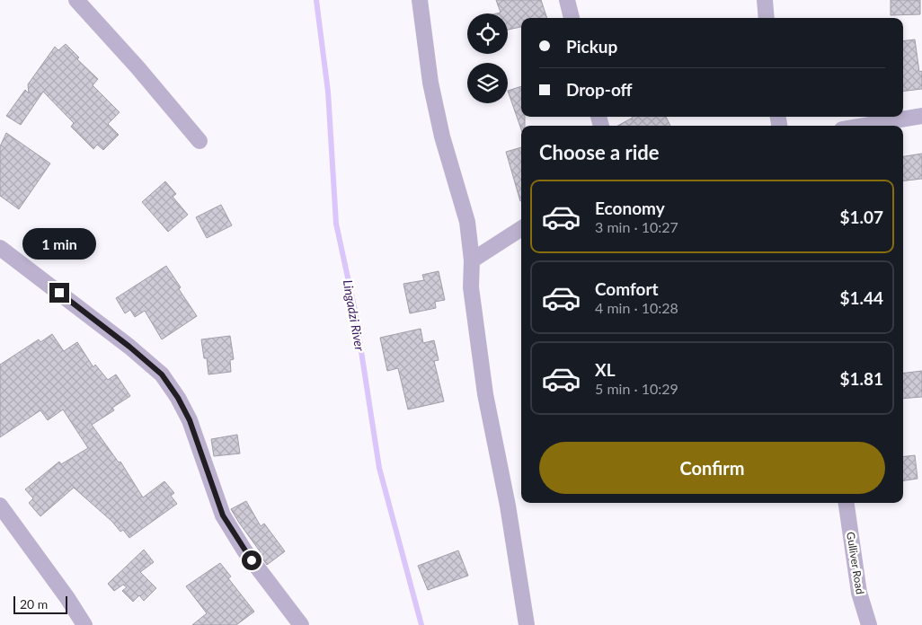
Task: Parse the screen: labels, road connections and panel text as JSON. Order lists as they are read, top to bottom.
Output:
{
  "streets": {
    "street": ["Gulliver Road"]
  },
  "water": ["Lingadzi River"],
  "scale_bar": "20 m",
  "page": {
    "banner": ["Pickup", "Drop-off"],
    "heading": "Choose a ride",
    "list": [
      {
        "name": "Economy",
        "note": "3 min · 10:27",
        "value": "$1.07"
      },
      {
        "name": "Comfort",
        "note": "4 min · 10:28",
        "value": "$1.44"
      },
      {
        "name": "XL",
        "note": "5 min · 10:29",
        "value": "$1.81"
      }
    ],
    "bubble": "1 min",
    "buttons": "Confirm",
    "scale": "20 m"
  }
}
